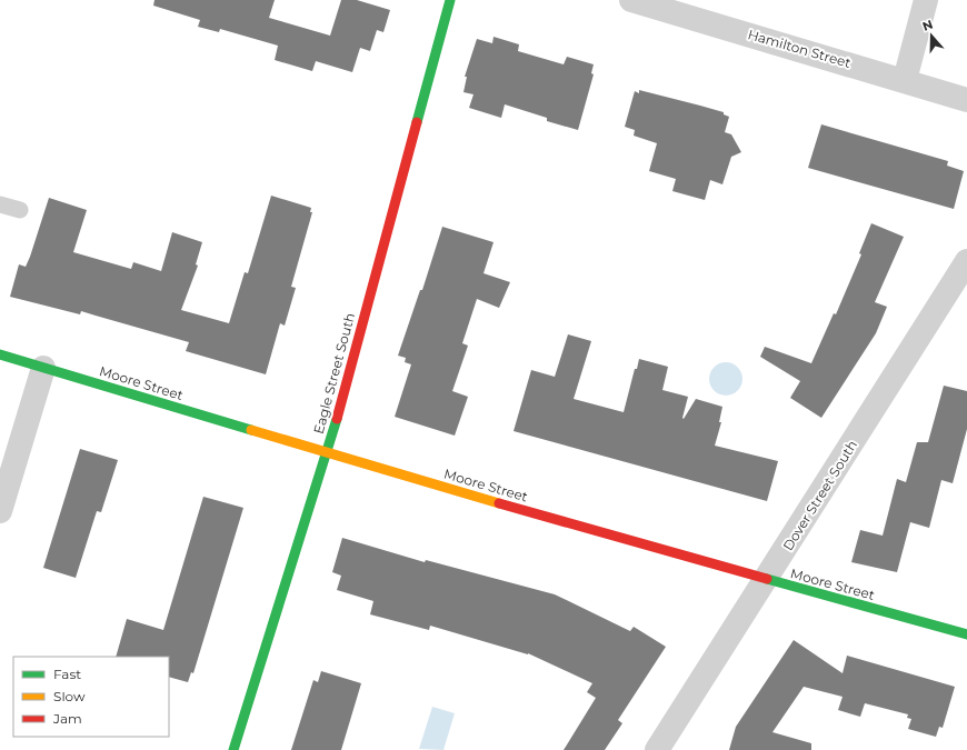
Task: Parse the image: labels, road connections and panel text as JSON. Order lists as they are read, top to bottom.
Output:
{
  "streets": {
    "street": [
      "Hamilton Street",
      "Eagle Street South",
      "Moore Street",
      "Dover Street South"
    ]
  },
  "crossings": [
    ["Eagle Street South", "Moore Street"],
    ["Moore Street", "Dover Street South"]
  ],
  "legend": ["Fast", "Slow", "Jam"],
  "north": "top"
}
